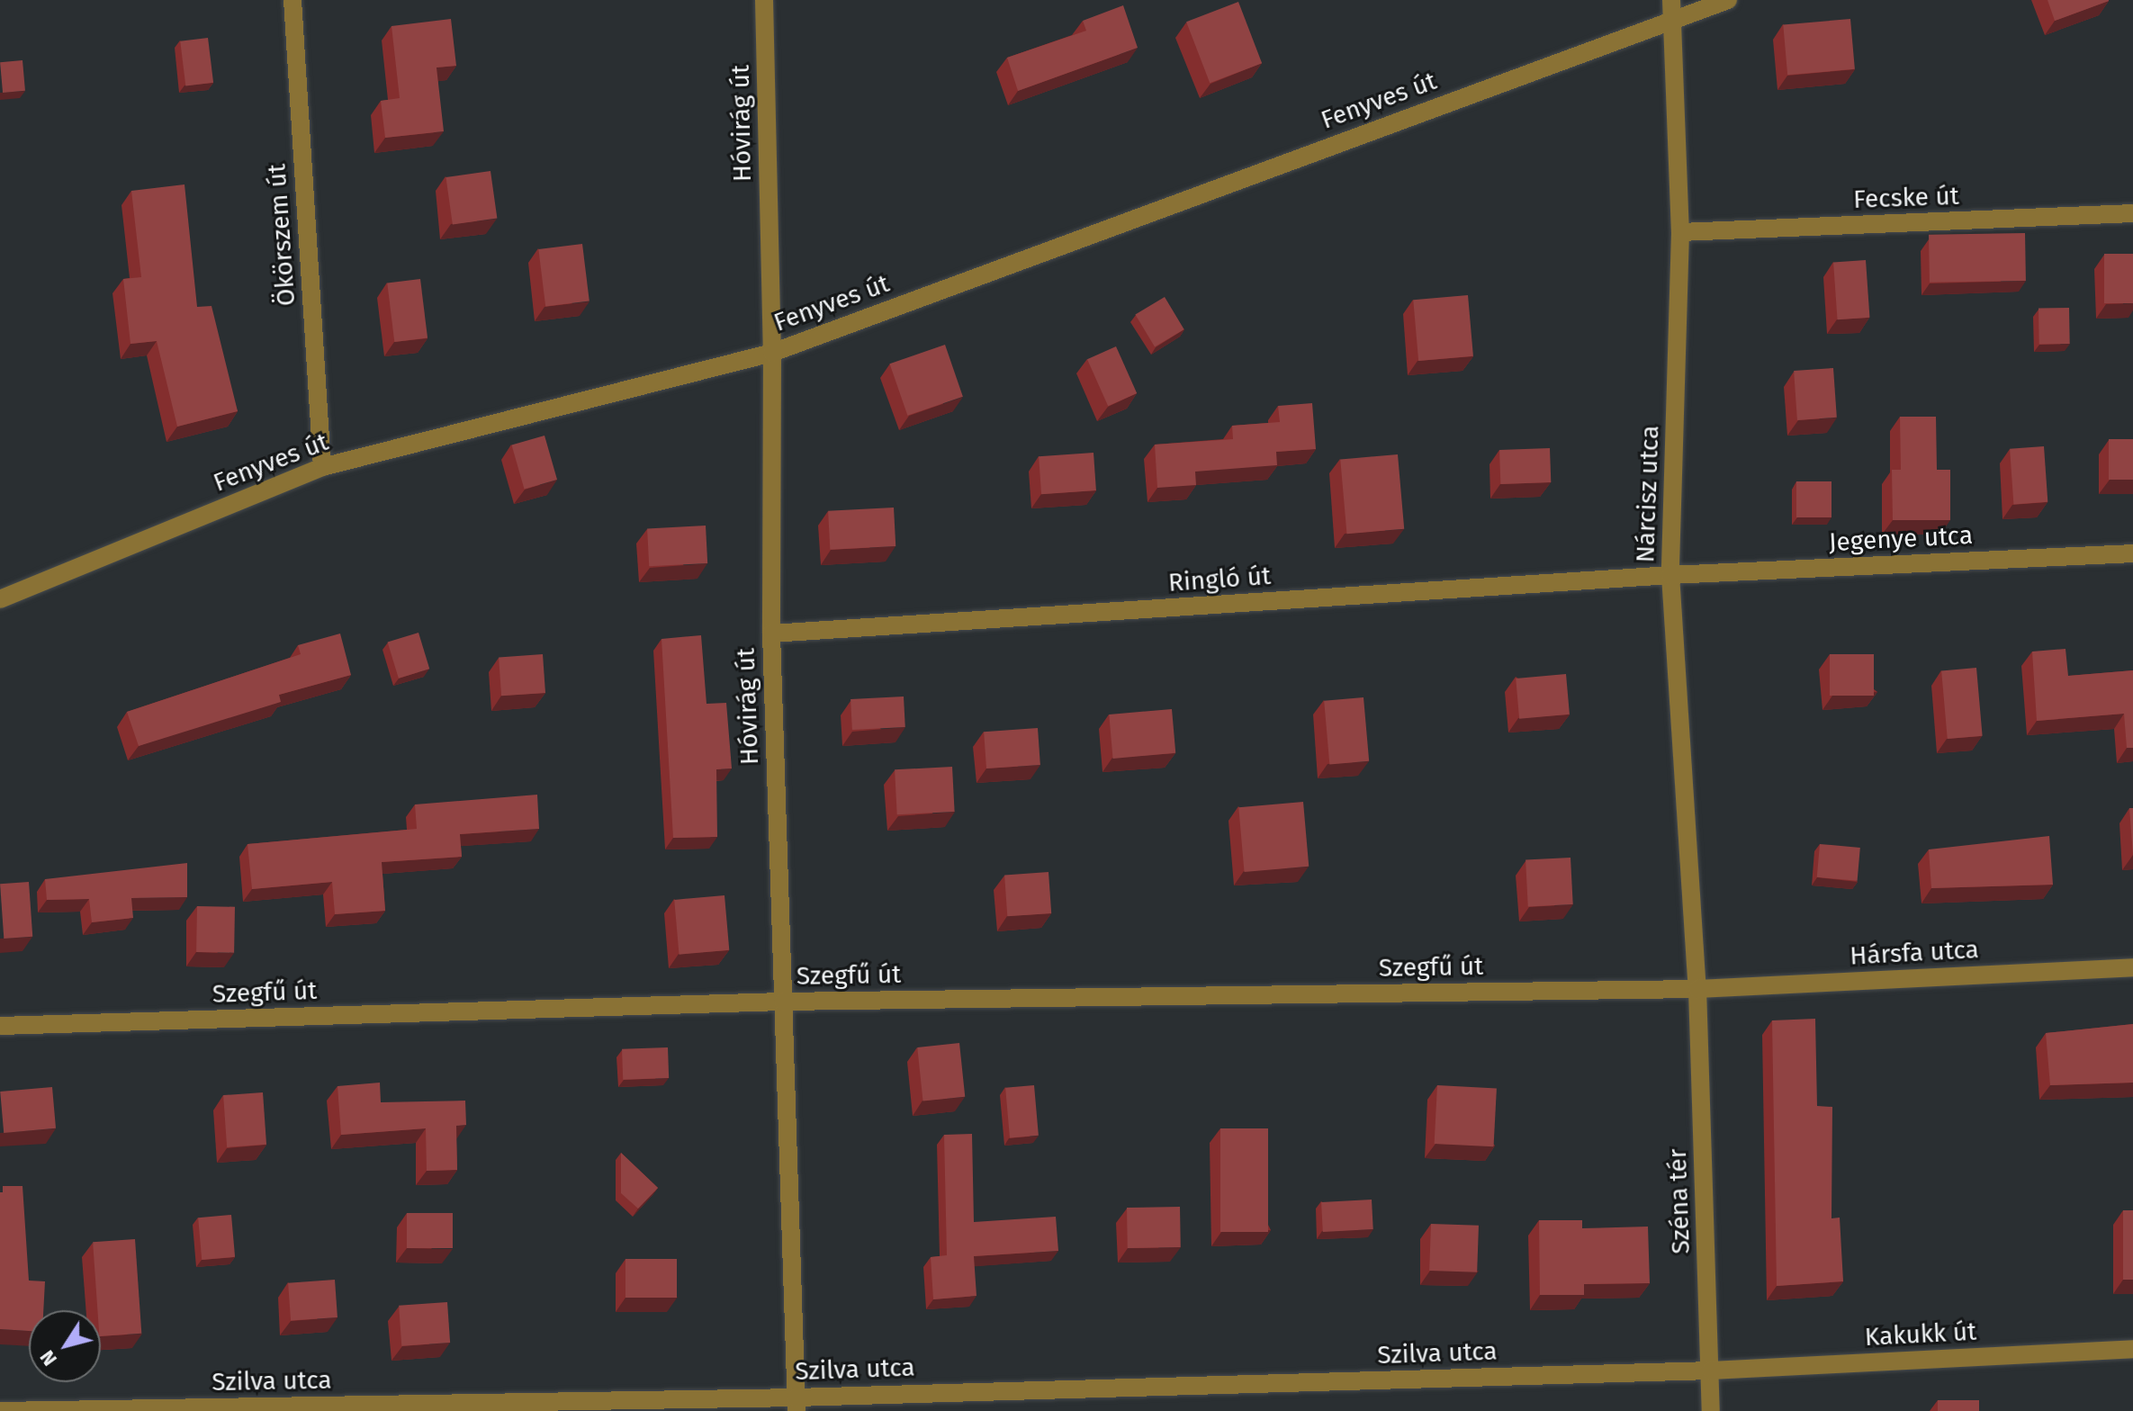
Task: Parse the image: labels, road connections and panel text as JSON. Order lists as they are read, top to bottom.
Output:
{
  "streets": {
    "street": [
      "Fenyves út",
      "Hóvirág út",
      "Fecske út",
      "Ökörszem út",
      "Nárcisz utca",
      "Jegenye utca",
      "Ringló út",
      "Hársfa utca",
      "Szegfű út",
      "Széna tér",
      "Kakukk út",
      "Szilva utca"
    ]
  },
  "crossings": [
    ["Fenyves út", "Hóvirág út"],
    ["Fenyves út", "Ökörszem út"],
    ["Fenyves út", "Nárcisz utca"],
    ["Hóvirág út", "Ringló út"],
    ["Hóvirág út", "Szegfű út"],
    ["Hóvirág út", "Szilva utca"],
    ["Fecske út", "Nárcisz utca"],
    ["Nárcisz utca", "Jegenye utca"],
    ["Nárcisz utca", "Ringló út"],
    ["Nárcisz utca", "Hársfa utca"],
    ["Nárcisz utca", "Szegfű út"],
    ["Nárcisz utca", "Széna tér"],
    ["Jegenye utca", "Ringló út"],
    ["Hársfa utca", "Szegfű út"],
    ["Hársfa utca", "Széna tér"],
    ["Szegfű út", "Széna tér"],
    ["Széna tér", "Kakukk út"],
    ["Széna tér", "Szilva utca"],
    ["Kakukk út", "Szilva utca"]
  ],
  "north": "bottom left"
}
